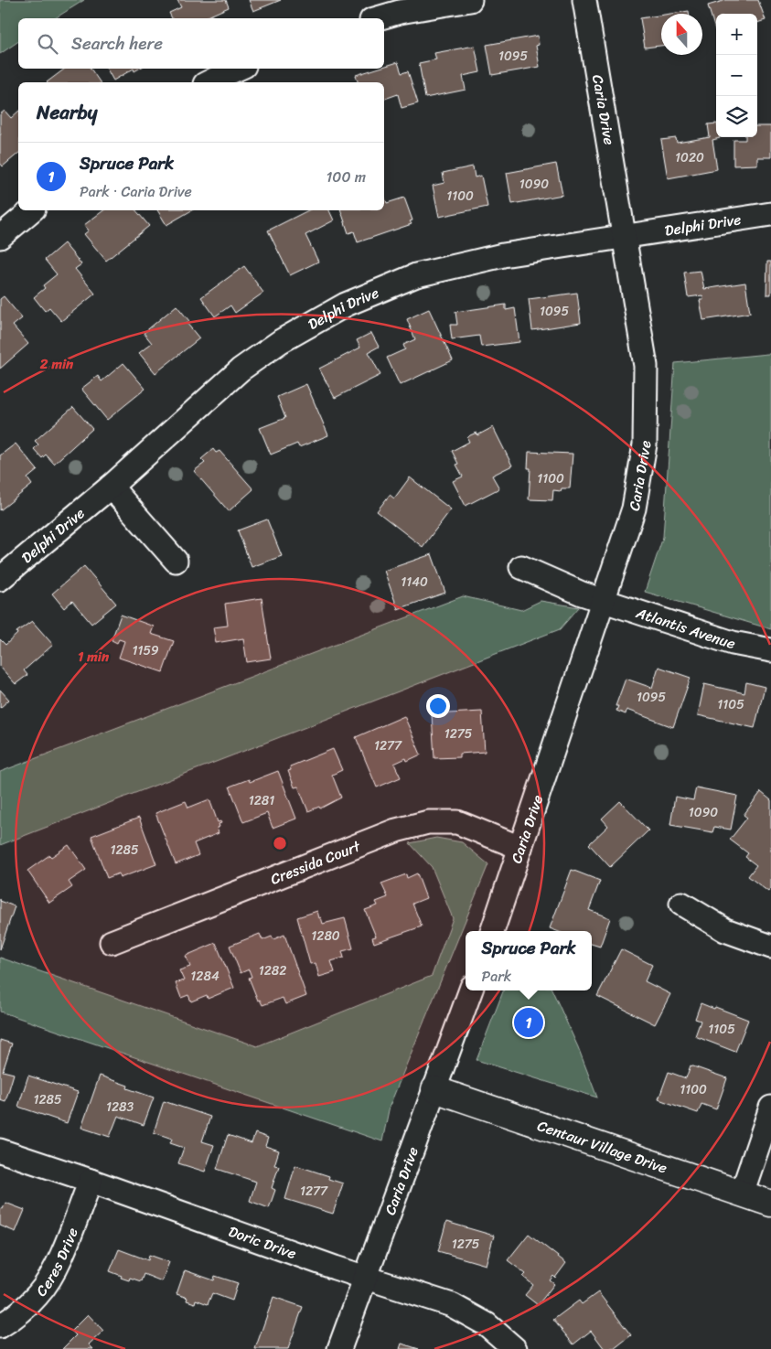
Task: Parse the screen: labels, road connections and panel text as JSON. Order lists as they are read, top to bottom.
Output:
{
  "streets": {
    "street": [
      "Caria Drive",
      "Delphi Drive",
      "Atlantis Avenue",
      "Cressida Court",
      "Centaur Village Drive",
      "Doric Drive",
      "Ceres Drive"
    ]
  },
  "crossings": [
    ["Caria Drive", "Delphi Drive"],
    ["Caria Drive", "Atlantis Avenue"],
    ["Caria Drive", "Cressida Court"],
    ["Caria Drive", "Centaur Village Drive"],
    ["Caria Drive", "Doric Drive"],
    ["Doric Drive", "Ceres Drive"]
  ],
  "house_numbers": [
    "1095",
    "1020",
    "1090",
    "1100",
    "1095",
    "1100",
    "1140",
    "1159",
    "1095",
    "1105",
    "1275",
    "1277",
    "1281",
    "1090",
    "1285",
    "1280",
    "1282",
    "1284",
    "1105",
    "1100",
    "1285",
    "1283",
    "1277",
    "1275"
  ],
  "north": "top",
  "page": {
    "map_buttons": ["+", "−"],
    "search": "Search here",
    "heading": "Nearby",
    "list": [
      {
        "mark": "1",
        "name": "Spruce Park",
        "note": "Park · Caria Drive",
        "value": "100 m"
      }
    ],
    "popup": ["Spruce Park", "Park"],
    "pins": "1"
  },
  "rings": ["2 min", "1 min"]
}
